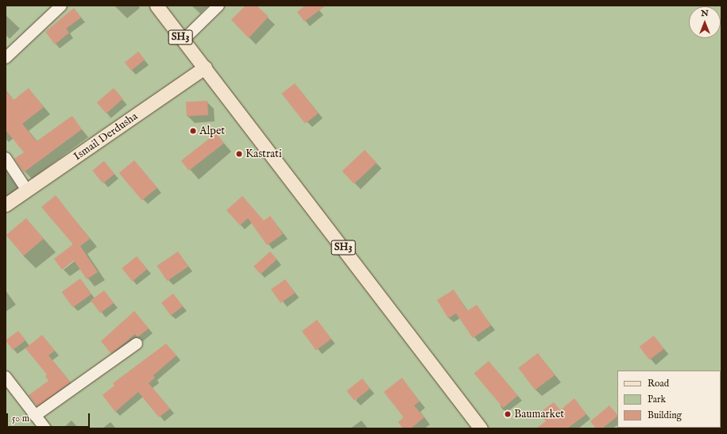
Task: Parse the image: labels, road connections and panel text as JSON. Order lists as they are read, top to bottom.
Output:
{
  "streets": {
    "main road": ["SH3", "Ismail Derdusha"]
  },
  "crossings": [
    ["SH3", "Ismail Derdusha"]
  ],
  "places": ["Alpet", "Kastrati", "Baumarket"],
  "legend": ["Road", "Park", "Building"],
  "scale_bar": "50 m",
  "north": "top"
}
